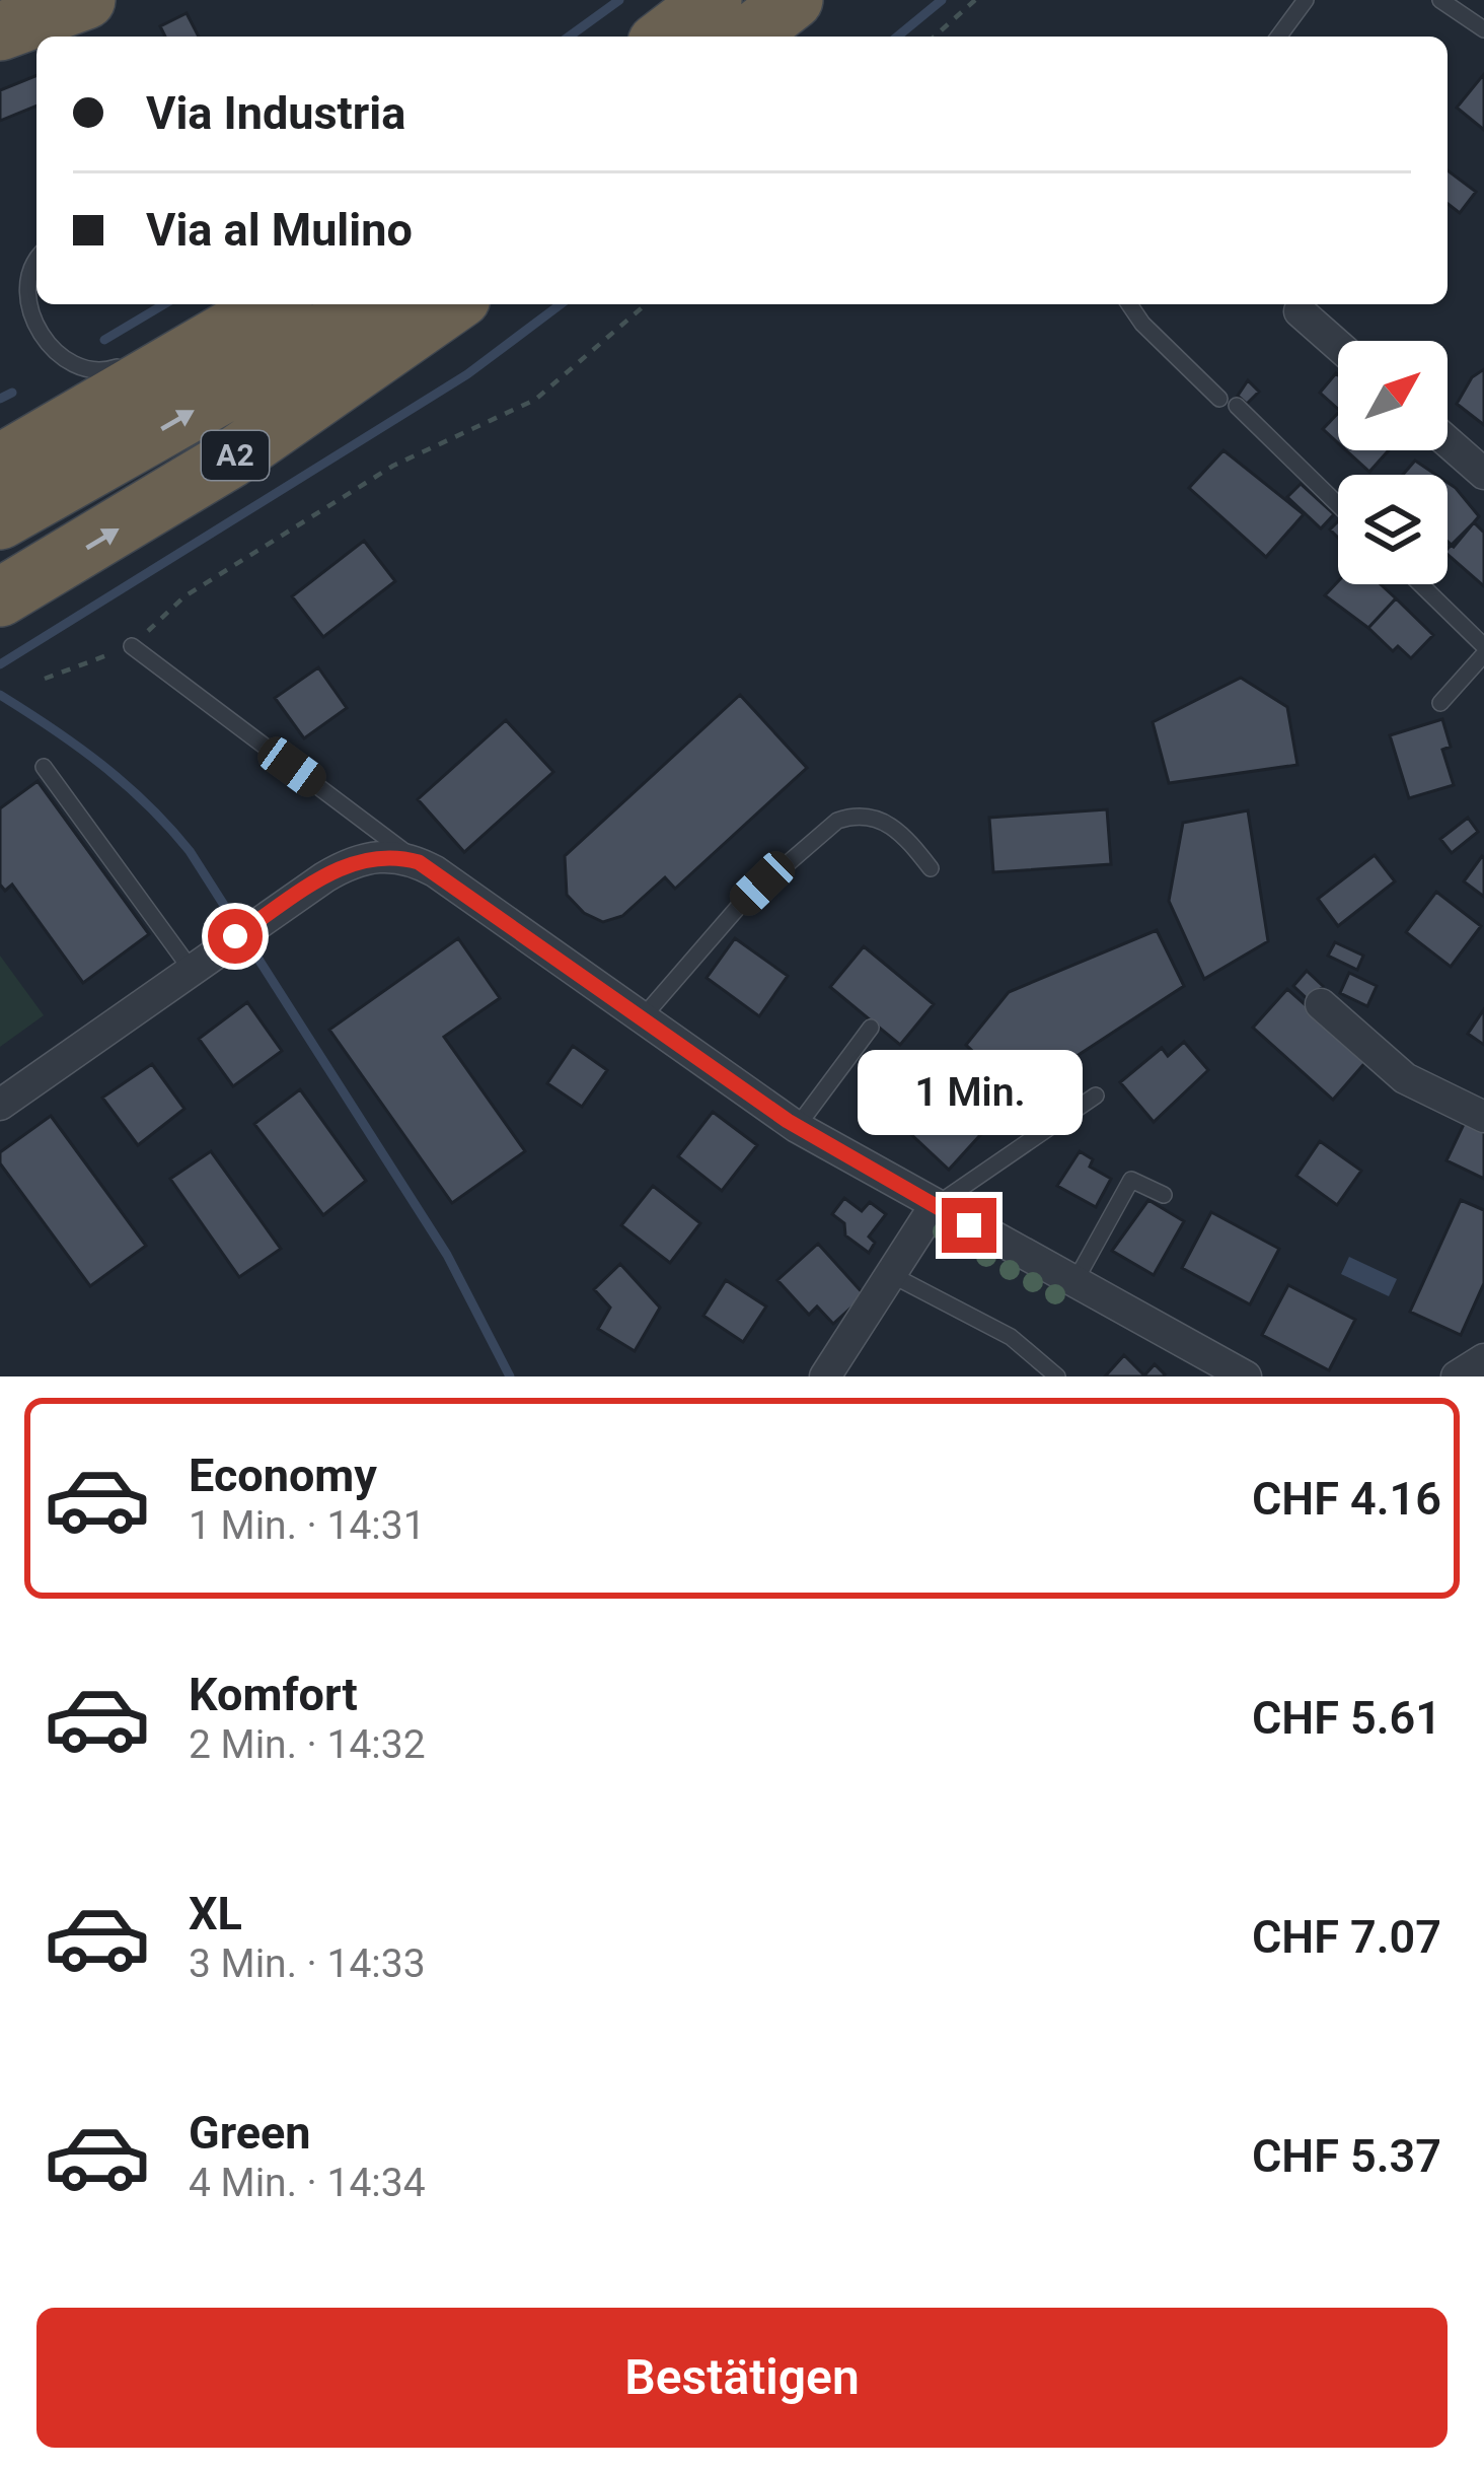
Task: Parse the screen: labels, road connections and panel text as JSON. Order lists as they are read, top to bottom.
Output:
{
  "streets": {
    "highway": ["A2"]
  },
  "north": "top right",
  "page": {
    "banner": ["Via Industria", "Via al Mulino"],
    "bubble": "1 Min.",
    "list": [
      {
        "name": "Economy",
        "note": "1 Min. · 14:31",
        "value": "CHF 4.16"
      },
      {
        "name": "Komfort",
        "note": "2 Min. · 14:32",
        "value": "CHF 5.61"
      },
      {
        "name": "XL",
        "note": "3 Min. · 14:33",
        "value": "CHF 7.07"
      },
      {
        "name": "Green",
        "note": "4 Min. · 14:34",
        "value": "CHF 5.37"
      }
    ],
    "buttons": "Bestätigen"
  }
}
